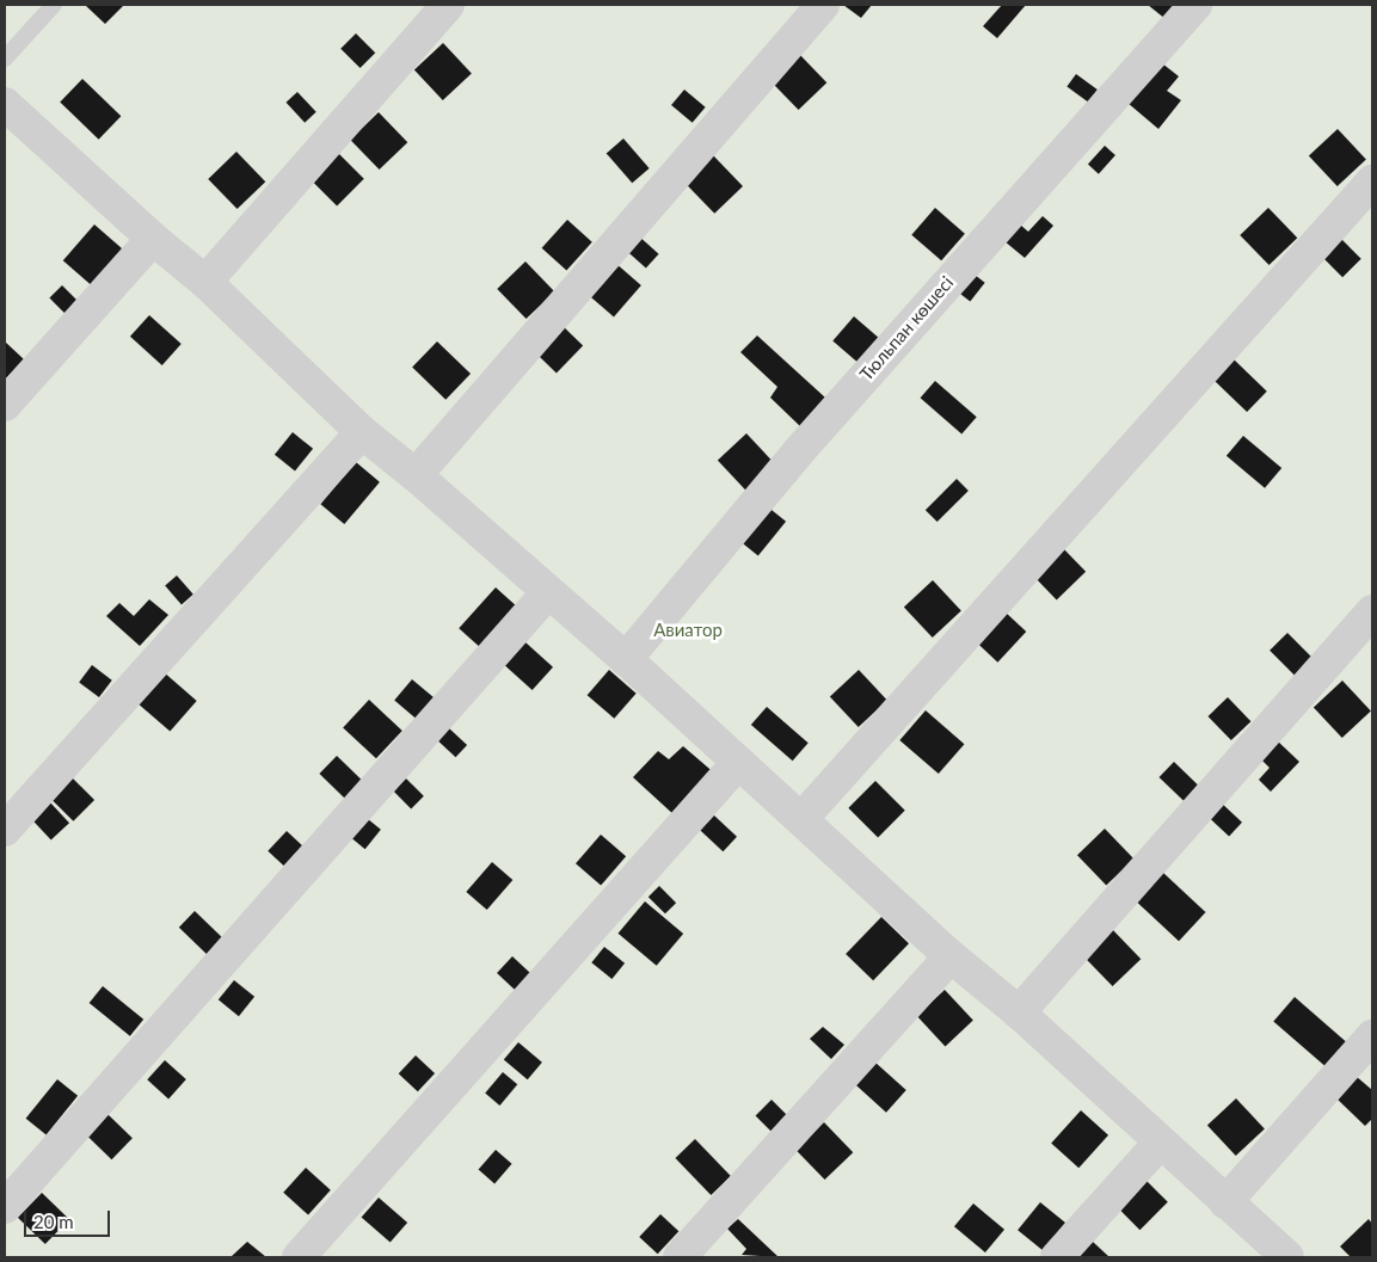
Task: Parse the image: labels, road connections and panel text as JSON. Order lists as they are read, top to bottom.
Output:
{
  "streets": {
    "street": ["Тюльпан көшесі"]
  },
  "parks": ["Авиатор"],
  "scale_bar": "20 m"
}
